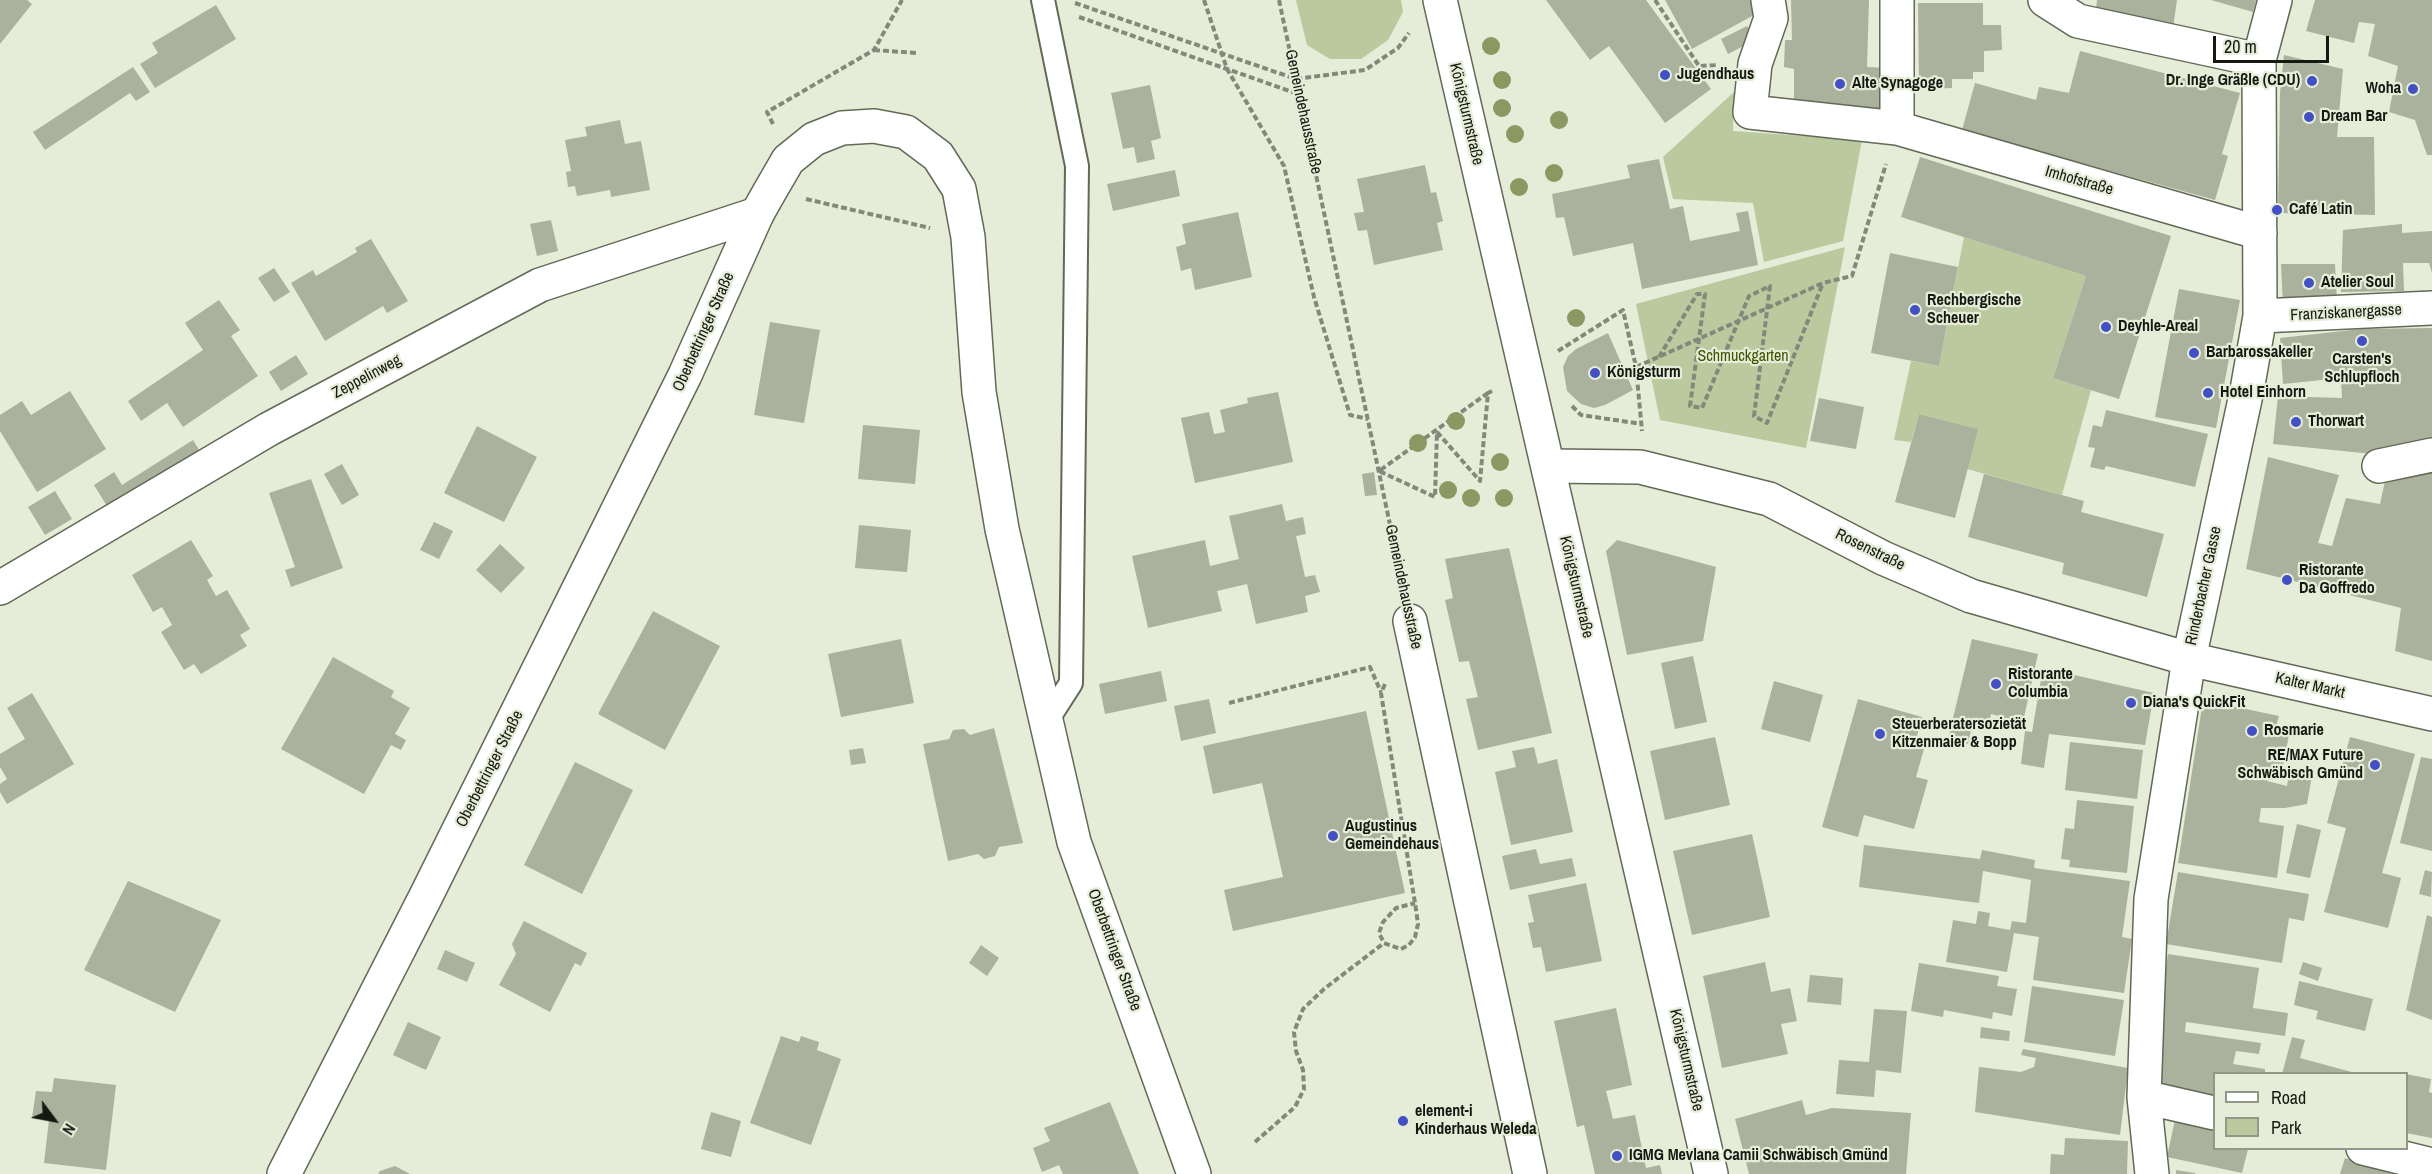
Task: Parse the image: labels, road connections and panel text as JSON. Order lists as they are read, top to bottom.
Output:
{
  "streets": {
    "street": [
      "Gemeindehausstraße",
      "Königsturmstraße",
      "Imhofstraße",
      "Franziskanergasse",
      "Oberbettringer Straße",
      "Zeppelinweg",
      "Rosenstraße",
      "Rinderbacher Gasse",
      "Kalter Markt"
    ]
  },
  "crossings": [
    ["Königsturmstraße", "Rosenstraße"],
    ["Imhofstraße", "Rinderbacher Gasse"],
    ["Franziskanergasse", "Rinderbacher Gasse"],
    ["Oberbettringer Straße", "Zeppelinweg"],
    ["Rosenstraße", "Rinderbacher Gasse"],
    ["Rosenstraße", "Kalter Markt"],
    ["Rinderbacher Gasse", "Kalter Markt"]
  ],
  "parks": ["Schmuckgarten"],
  "places": [
    "Jugendhaus",
    "Dr. Inge Gräßle (CDU)",
    "Alte Synagoge",
    "Woha",
    "Dream Bar",
    "Café Latin",
    "Atelier Soul",
    "Rechbergische Scheuer",
    "Deyhle-Areal",
    "Carsten's Schlupfloch",
    "Barbarossakeller",
    "Königsturm",
    "Hotel Einhorn",
    "Thorwart",
    "Ristorante Da Goffredo",
    "Ristorante Columbia",
    "Diana's QuickFit",
    "Rosmarie",
    "Steuerberatersozietät Kitzenmaier & Bopp",
    "RE/MAX Future Schwäbisch Gmünd",
    "Augustinus Gemeindehaus",
    "element-i Kinderhaus Weleda",
    "IGMG Mevlana Camii Schwäbisch Gmünd"
  ],
  "legend": ["Road", "Park"],
  "scale_bar": "20 m",
  "north": "bottom right"
}
